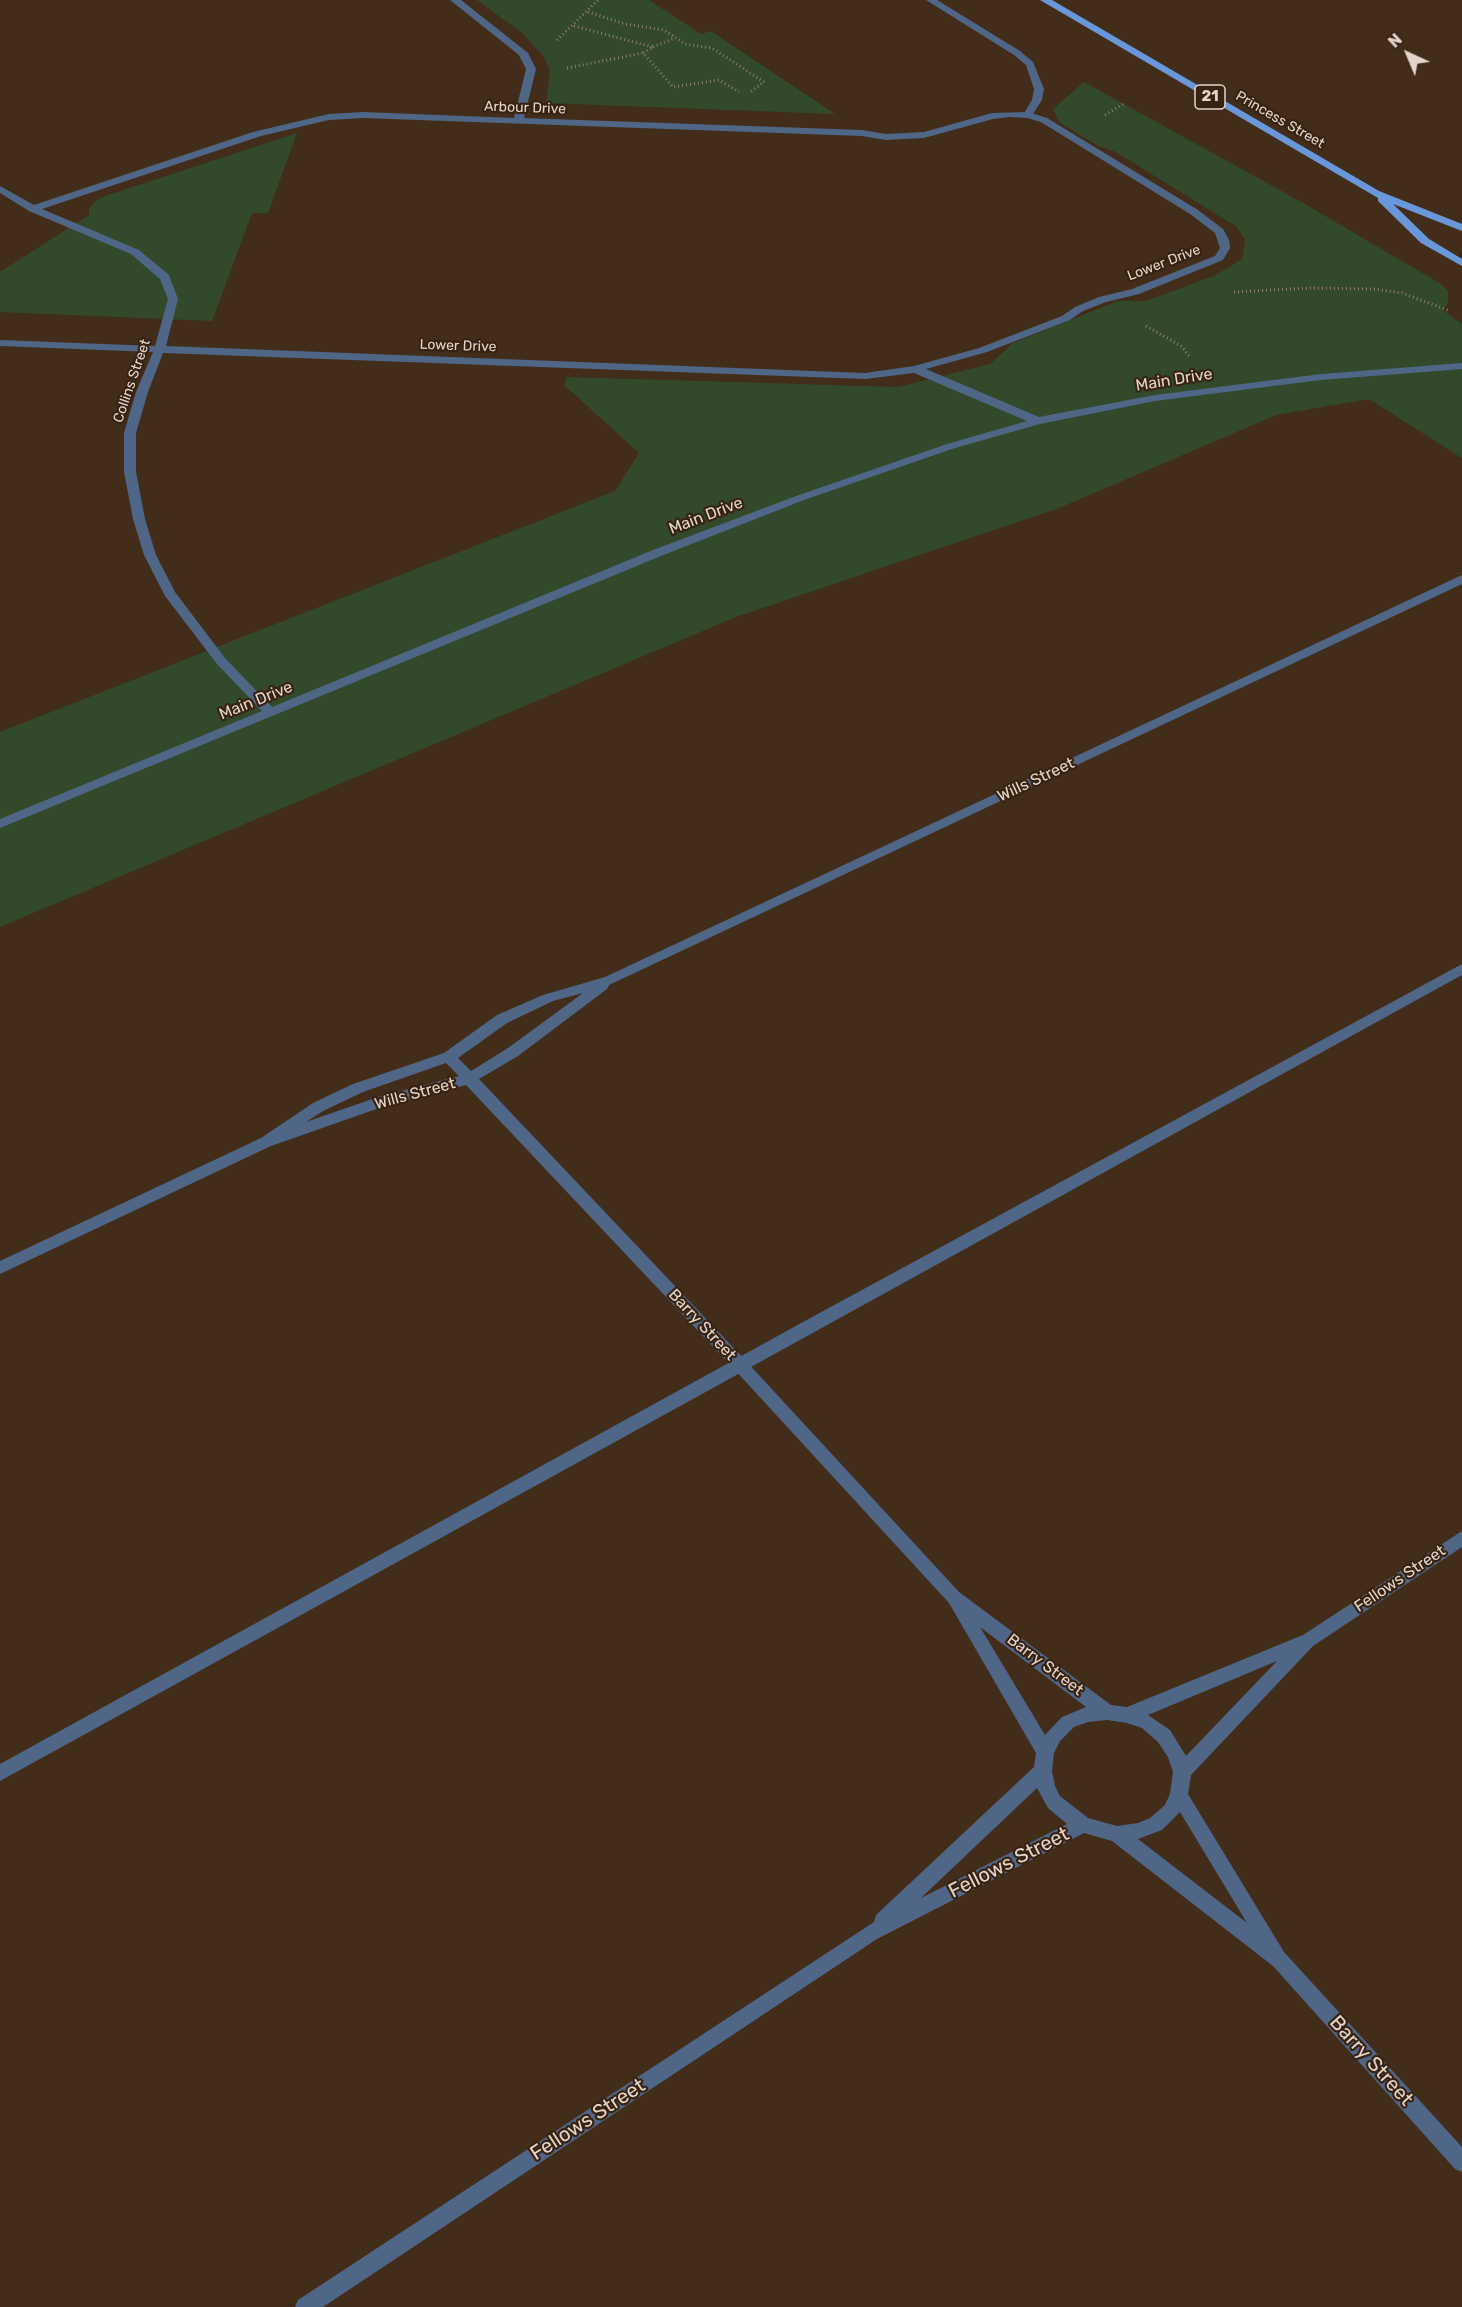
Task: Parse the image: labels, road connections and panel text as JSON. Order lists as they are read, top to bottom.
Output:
{
  "streets": {
    "main road": ["21", "Princess Street"],
    "street": [
      "Arbour Drive",
      "Lower Drive",
      "Main Drive",
      "Collins Street",
      "Wills Street",
      "Barry Street",
      "Fellows Street"
    ]
  },
  "crossings": [
    ["Arbour Drive", "Lower Drive"],
    ["Arbour Drive", "Collins Street"],
    ["Lower Drive", "Collins Street"],
    ["Main Drive", "Collins Street"],
    ["Wills Street", "Barry Street"],
    ["Barry Street", "Fellows Street"]
  ],
  "north": "top left"
}
